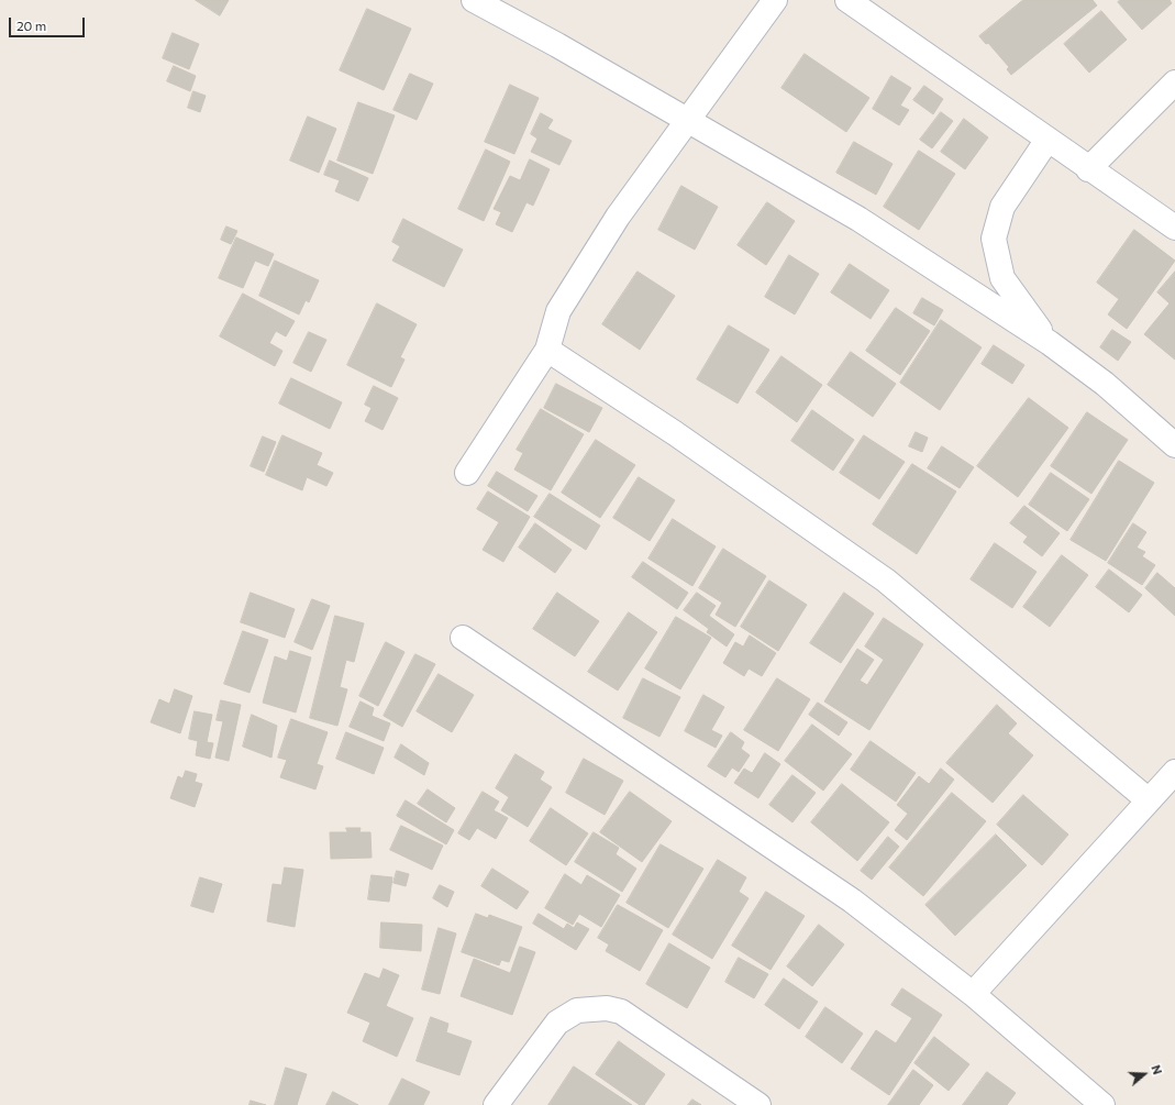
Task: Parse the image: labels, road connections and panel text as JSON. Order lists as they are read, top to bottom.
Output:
{
  "scale_bar": "20 m",
  "north": "right"
}
